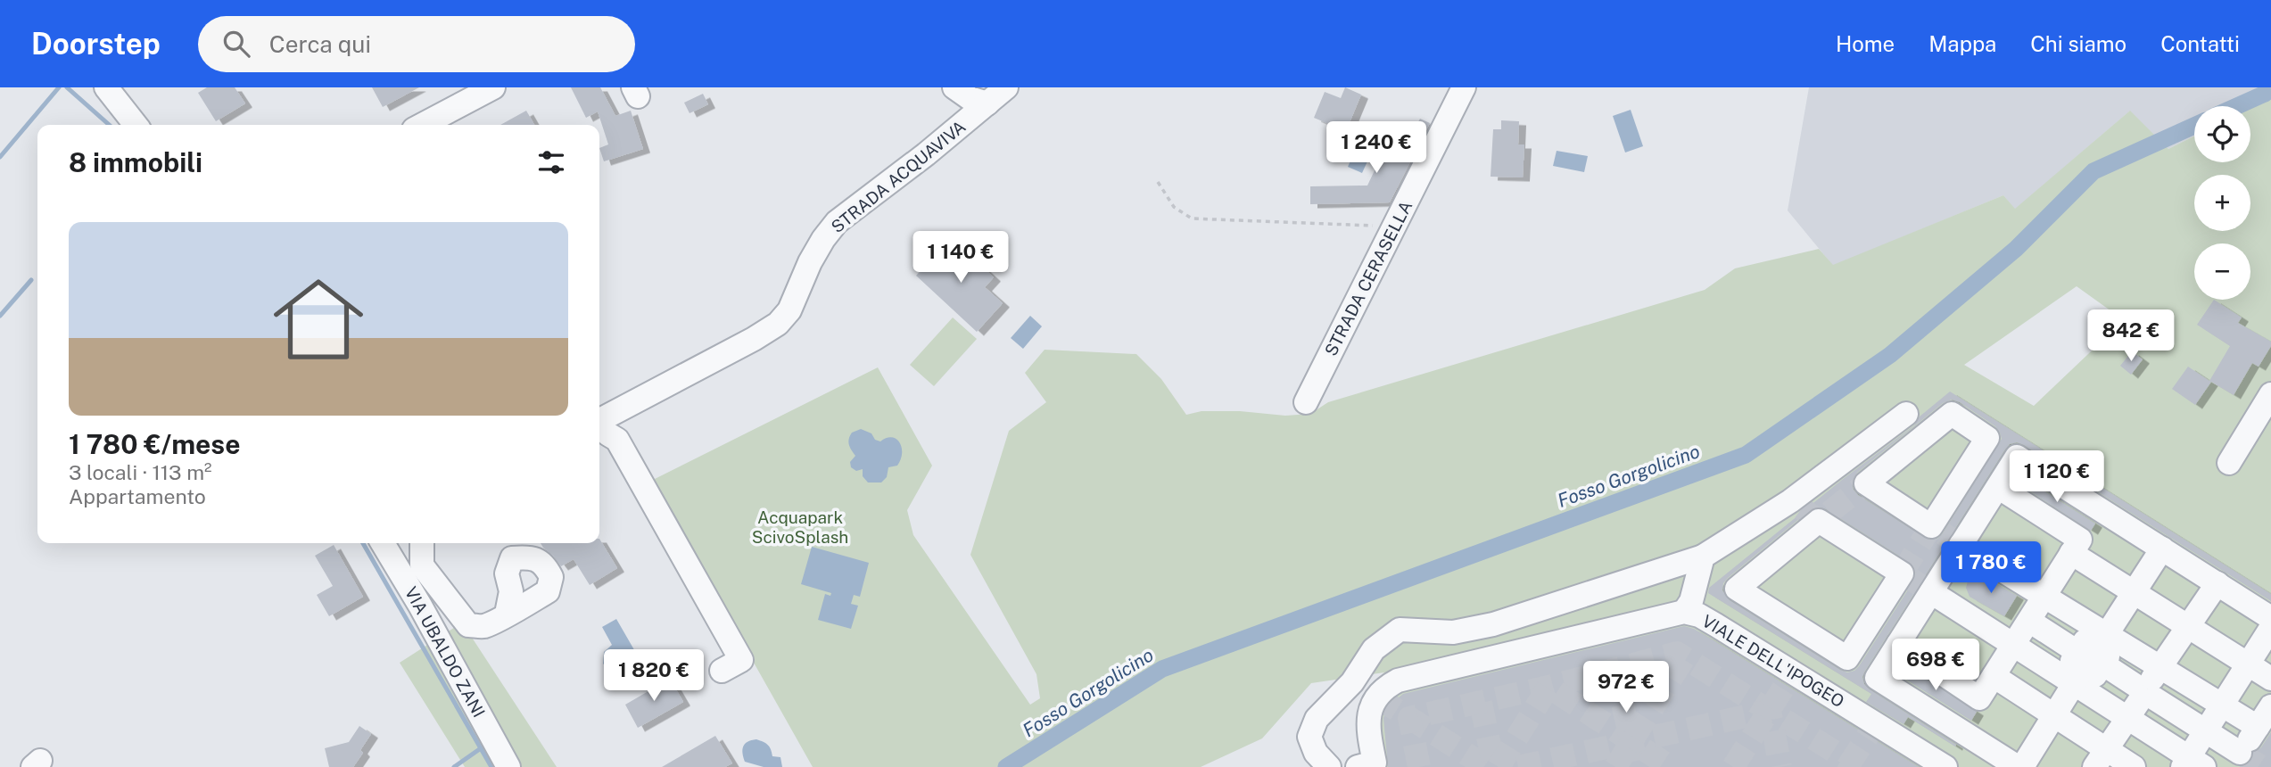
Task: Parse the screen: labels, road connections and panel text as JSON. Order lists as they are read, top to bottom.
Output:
{
  "streets": {
    "street": [
      "STRADA ACQUAVIVA",
      "STRADA CERASELLA",
      "VIA UBALDO ZANI",
      "VIALE DELL'IPOGEO"
    ]
  },
  "water": ["Fosso Gorgolicino"],
  "parks": ["Acquapark ScivoSplash"],
  "page": {
    "header": "Doorstep",
    "search": "Cerca qui",
    "nav": [
      "Home",
      "Mappa",
      "Chi siamo",
      "Contatti"
    ],
    "map_buttons": ["+", "−"],
    "price": [
      "1 240 €",
      "1 140 €",
      "842 €",
      "1 120 €",
      "1 780 €",
      "698 €",
      "1 820 €",
      "972 €"
    ],
    "heading": "8 immobili",
    "list": [
      {
        "name": "1 780 €/mese",
        "note": "3 locali · 113 m² · Appartamento"
      }
    ]
  }
}
